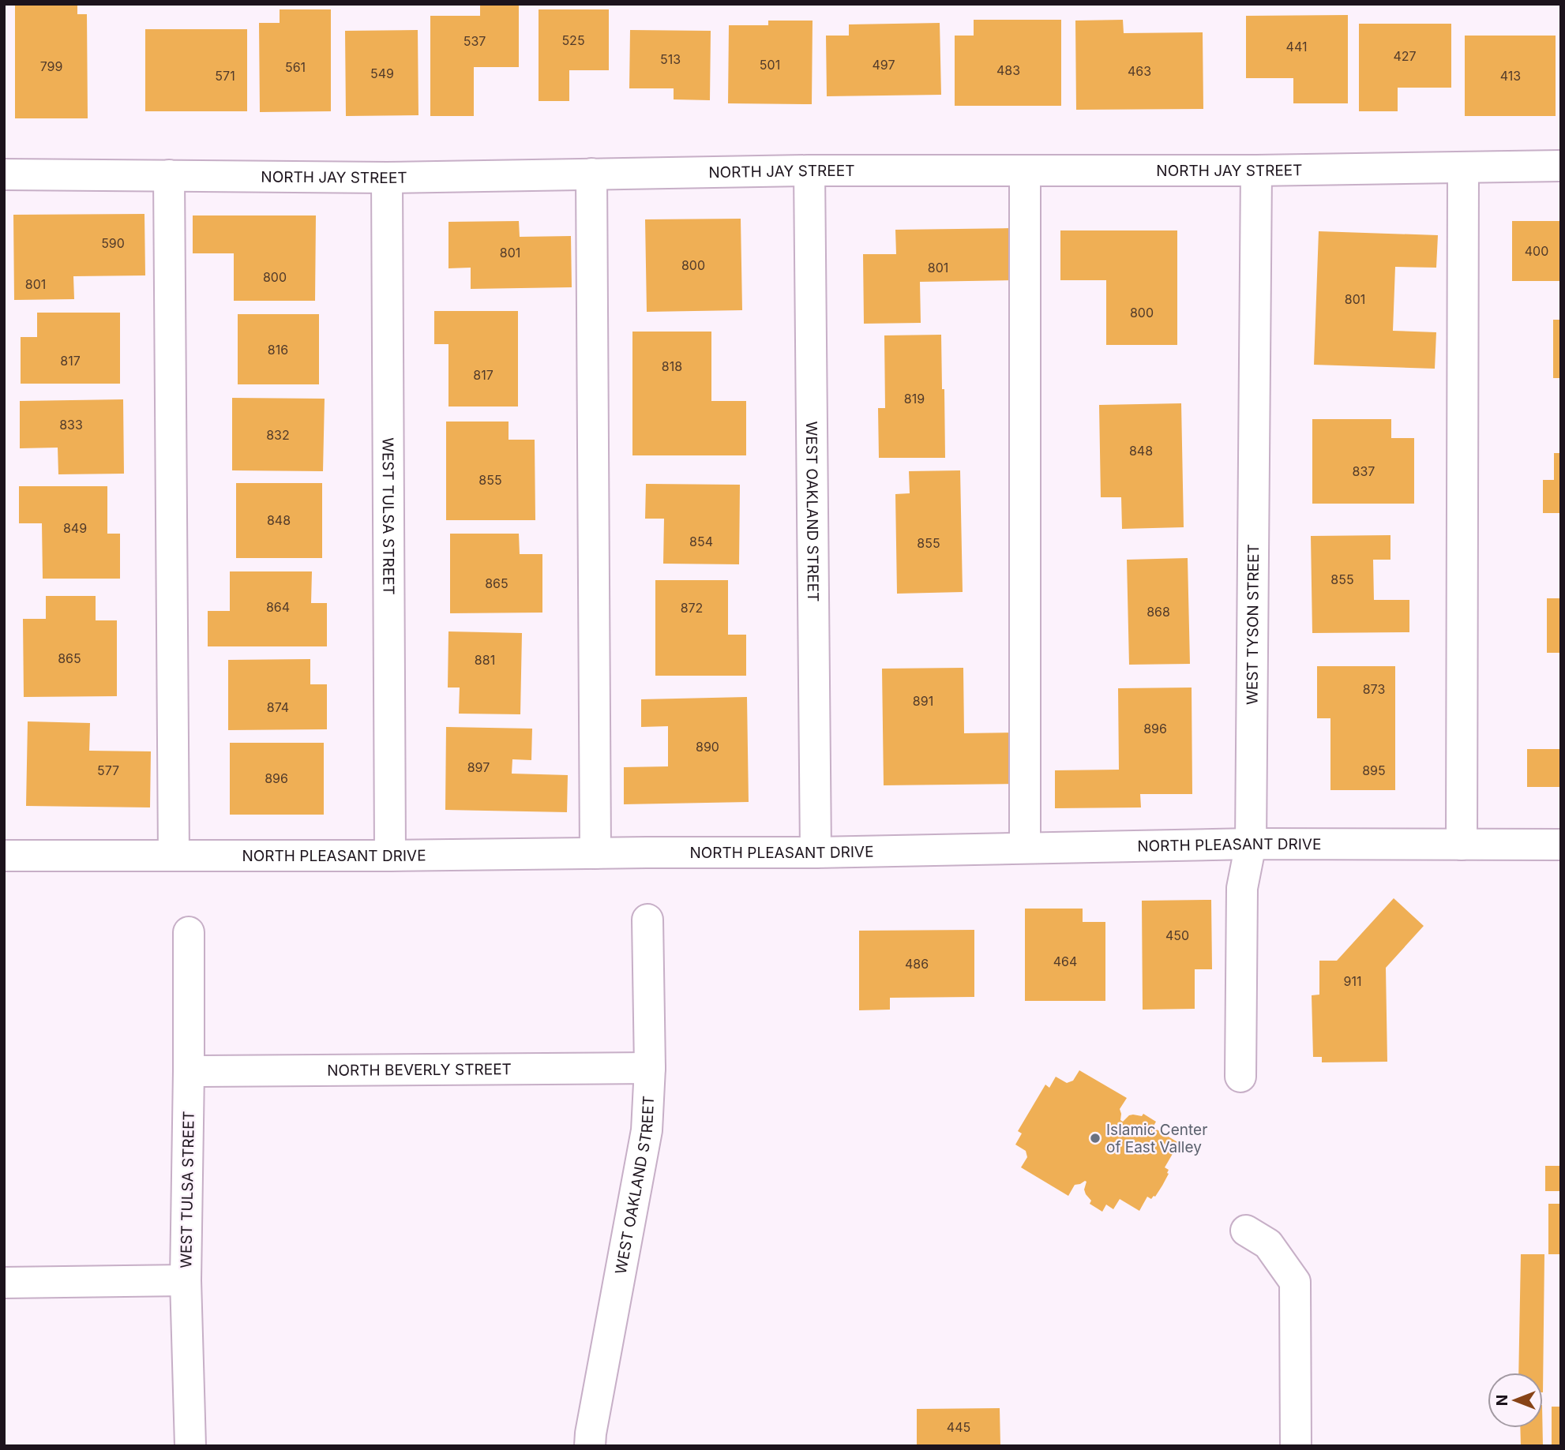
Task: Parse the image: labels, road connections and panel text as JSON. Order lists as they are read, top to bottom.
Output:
{
  "streets": {
    "street": [
      "NORTH JAY STREET",
      "WEST OAKLAND STREET",
      "WEST TULSA STREET",
      "WEST TYSON STREET",
      "NORTH PLEASANT DRIVE",
      "NORTH BEVERLY STREET"
    ]
  },
  "crossings": [
    ["NORTH JAY STREET", "WEST OAKLAND STREET"],
    ["NORTH JAY STREET", "WEST TULSA STREET"],
    ["NORTH JAY STREET", "WEST TYSON STREET"],
    ["WEST OAKLAND STREET", "NORTH PLEASANT DRIVE"],
    ["WEST OAKLAND STREET", "NORTH BEVERLY STREET"],
    ["WEST TULSA STREET", "NORTH PLEASANT DRIVE"],
    ["WEST TULSA STREET", "NORTH BEVERLY STREET"],
    ["WEST TYSON STREET", "NORTH PLEASANT DRIVE"]
  ],
  "places": ["Islamic Center of East Valley"],
  "house_numbers": [
    "525",
    "537",
    "441",
    "427",
    "513",
    "501",
    "497",
    "799",
    "561",
    "483",
    "463",
    "549",
    "571",
    "413",
    "590",
    "400",
    "801",
    "800",
    "801",
    "800",
    "801",
    "801",
    "800",
    "816",
    "817",
    "818",
    "817",
    "819",
    "833",
    "832",
    "848",
    "837",
    "855",
    "848",
    "849",
    "854",
    "855",
    "855",
    "865",
    "864",
    "872",
    "868",
    "865",
    "881",
    "873",
    "891",
    "874",
    "896",
    "890",
    "897",
    "577",
    "895",
    "896",
    "450",
    "464",
    "486",
    "911",
    "445"
  ],
  "north": "left"
}
